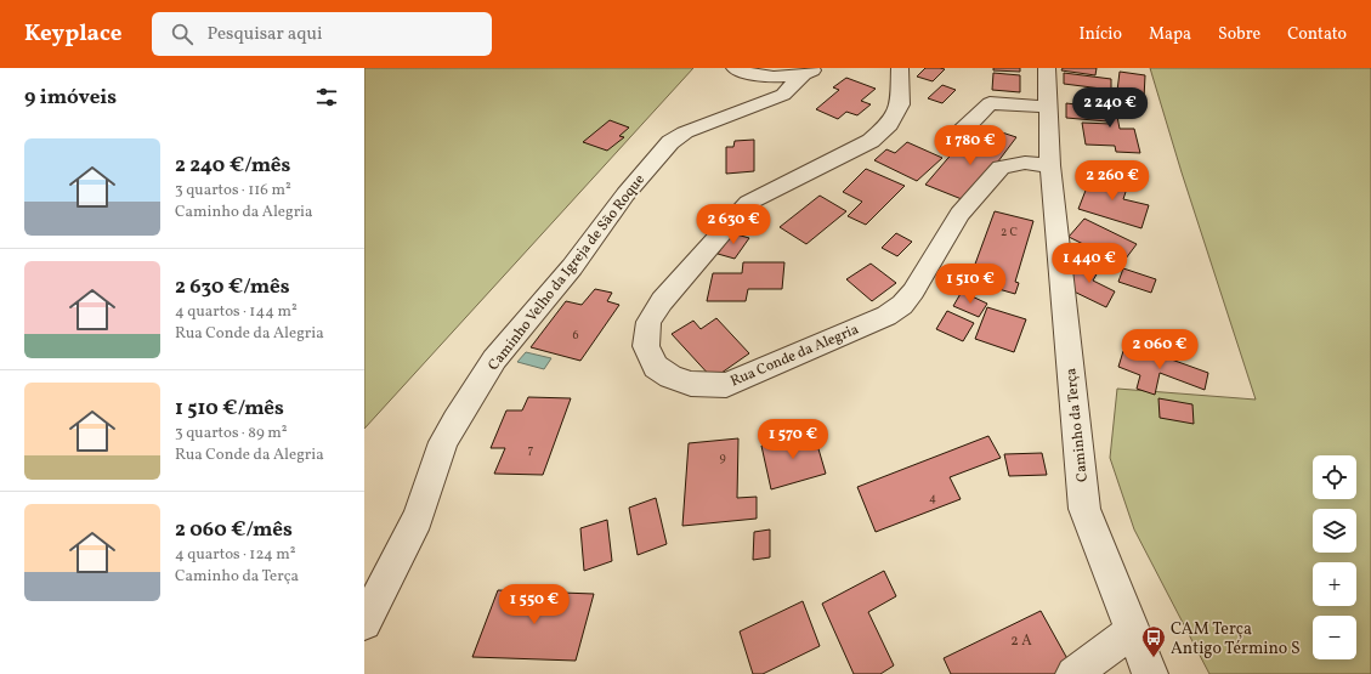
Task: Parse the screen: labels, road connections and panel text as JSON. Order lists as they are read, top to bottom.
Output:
{
  "streets": {
    "street": ["Caminho Velho da Igreja de São Roque", "Rua Conde da Alegria", "Caminho da Terça"]
  },
  "crossings": [
    ["Rua Conde da Alegria", "Caminho da Terça"]
  ],
  "places": {
    "bus stop": ["CAM Terça Antigo Término S"]
  },
  "house_numbers": [
    "2 C",
    "6",
    "7",
    "9",
    "4",
    "2 A"
  ],
  "page": {
    "header": "Keyplace",
    "search": "Pesquisar aqui",
    "nav": [
      "Início",
      "Mapa",
      "Sobre",
      "Contato"
    ],
    "heading": "9 imóveis",
    "price": [
      "2 240 €",
      "1 780 €",
      "2 260 €",
      "2 630 €",
      "1 440 €",
      "1 510 €",
      "2 060 €",
      "1 570 €",
      "1 550 €"
    ],
    "list": [
      {
        "name": "2 240 €/mês",
        "note": "3 quartos · 116 m² · Caminho da Alegria"
      },
      {
        "name": "2 630 €/mês",
        "note": "4 quartos · 144 m² · Rua Conde da Alegria"
      },
      {
        "name": "1 510 €/mês",
        "note": "3 quartos · 89 m² · Rua Conde da Alegria"
      },
      {
        "name": "2 060 €/mês",
        "note": "4 quartos · 124 m² · Caminho da Terça"
      }
    ],
    "map_buttons": ["+", "−"]
  }
}
